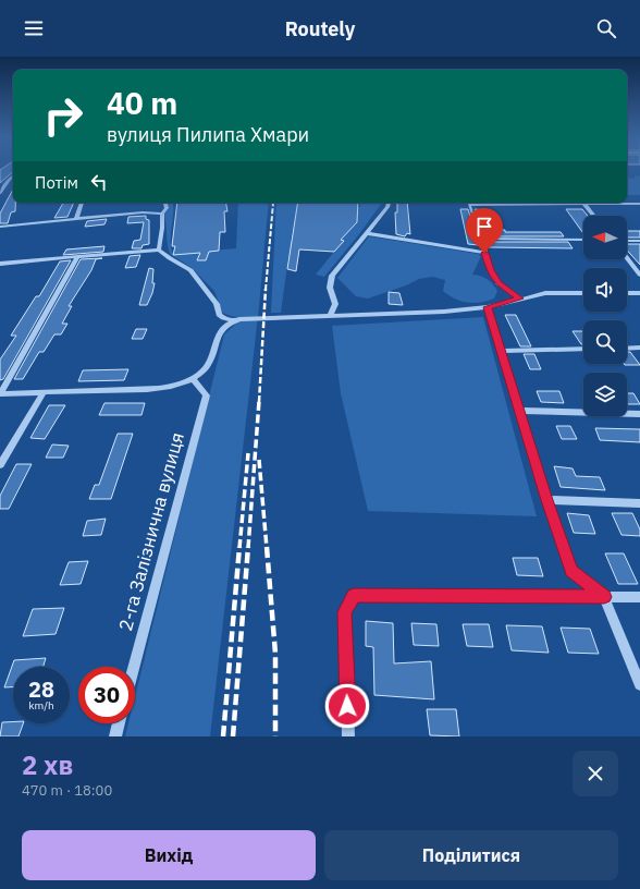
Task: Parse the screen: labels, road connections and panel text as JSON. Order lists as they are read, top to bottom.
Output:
{
  "streets": {
    "street": ["2-га Залізнична вулиця"]
  },
  "north": "left",
  "page": {
    "header": "Routely",
    "turn": ["40 m", "вулиця Пилипа Хмари"],
    "then": "Потім",
    "speed": "28 km/h",
    "limit": "30",
    "heading": ["2 хв", "470 m · 18:00"],
    "buttons": ["Вихід", "Поділитися"]
  }
}
